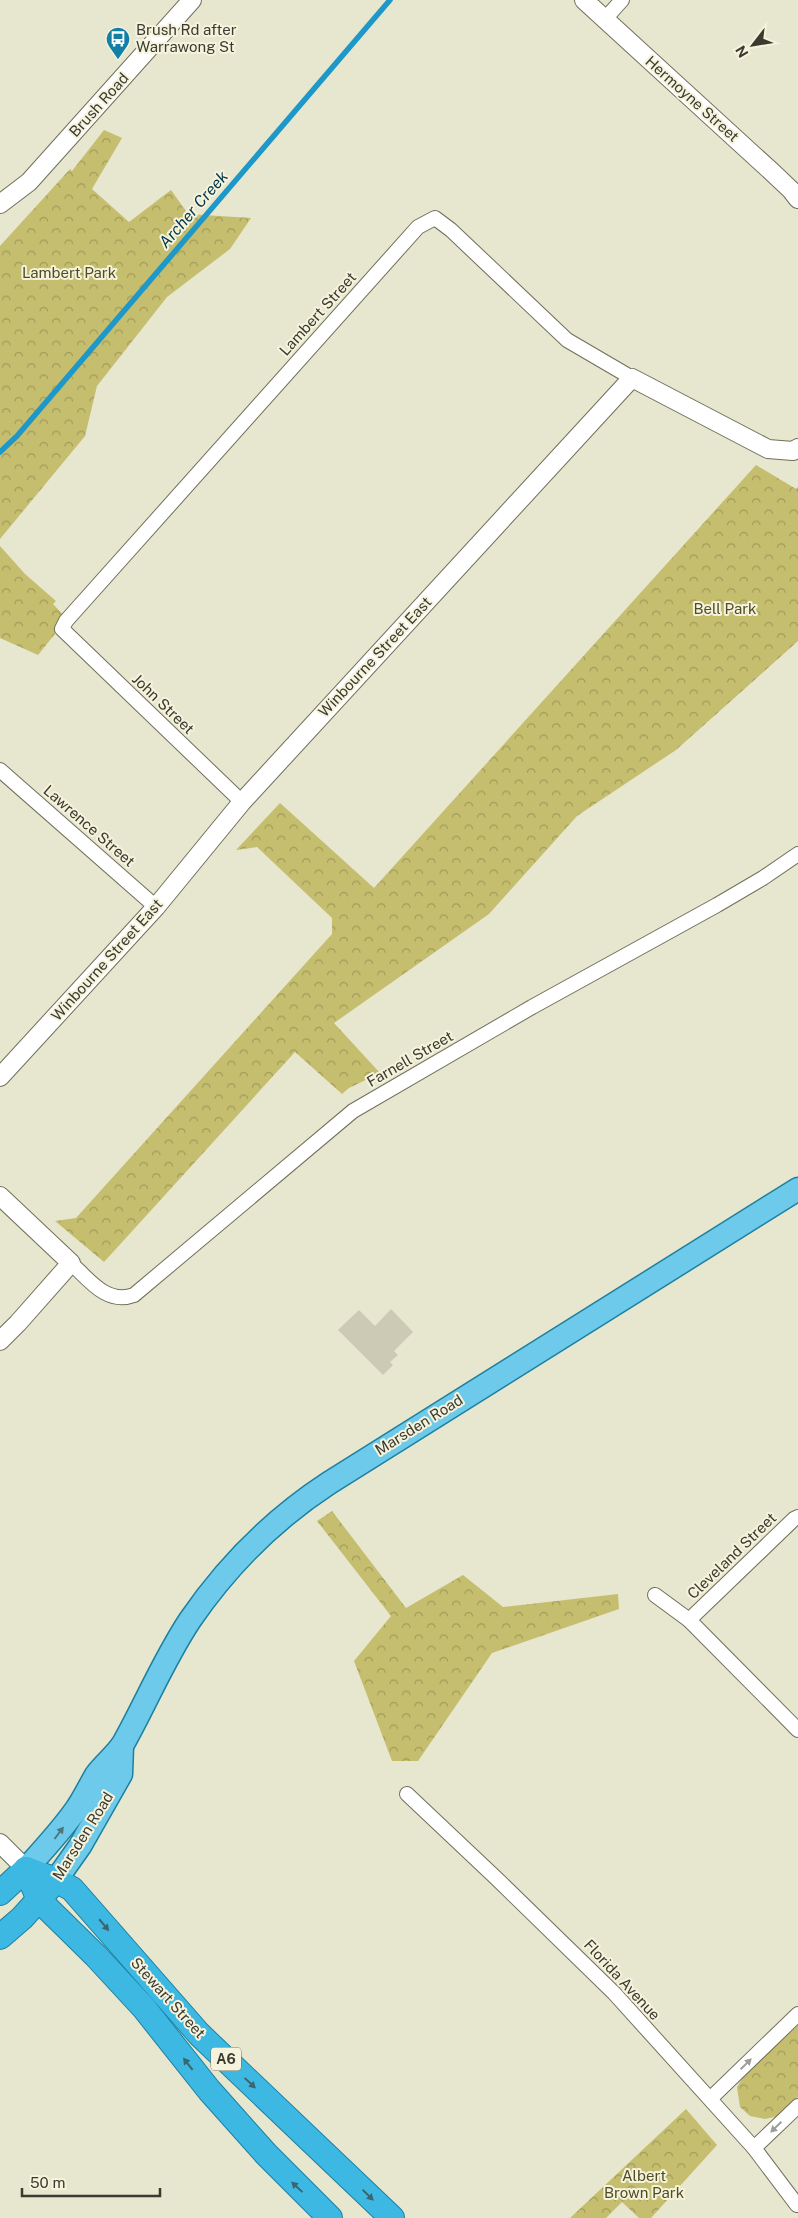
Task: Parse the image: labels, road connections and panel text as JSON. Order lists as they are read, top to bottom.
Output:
{
  "streets": {
    "highway": ["Marsden Road", "Stewart Street", "A6"],
    "street": [
      "Hermoyne Street",
      "Brush Road",
      "Lambert Street",
      "Winbourne Street East",
      "John Street",
      "Lawrence Street",
      "Farnell Street",
      "Cleveland Street",
      "Florida Avenue"
    ]
  },
  "crossings": [
    ["Lambert Street", "Winbourne Street East"],
    ["Lambert Street", "John Street"],
    ["Winbourne Street East", "John Street"],
    ["Winbourne Street East", "Lawrence Street"],
    ["Marsden Road", "Stewart Street"],
    ["Marsden Road", "A6"],
    ["Stewart Street", "A6"]
  ],
  "water": ["Archer Creek"],
  "parks": ["Lambert Park", "Bell Park", "Albert Brown Park"],
  "places": {
    "bus stop": ["Brush Rd after Warrawong St"]
  },
  "scale_bar": "50 m",
  "north": "bottom left"
}
